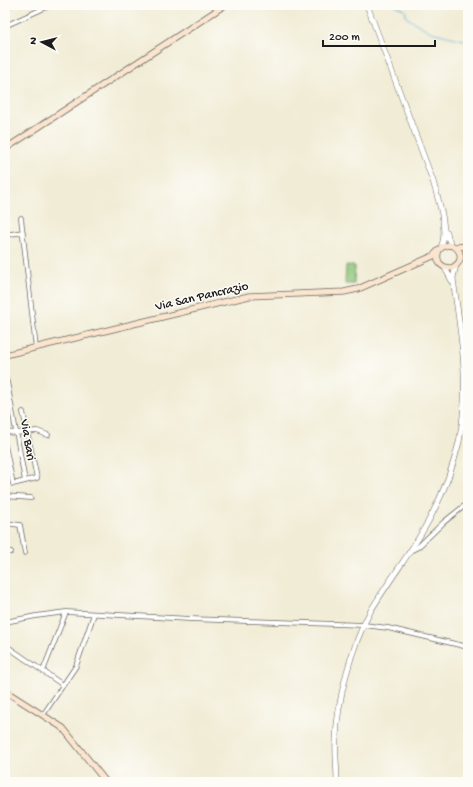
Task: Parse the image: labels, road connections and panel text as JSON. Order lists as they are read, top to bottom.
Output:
{
  "streets": {
    "main road": ["Via San Pancrazio"],
    "street": ["Via Bari"]
  },
  "scale_bar": "200 m",
  "north": "left"
}
